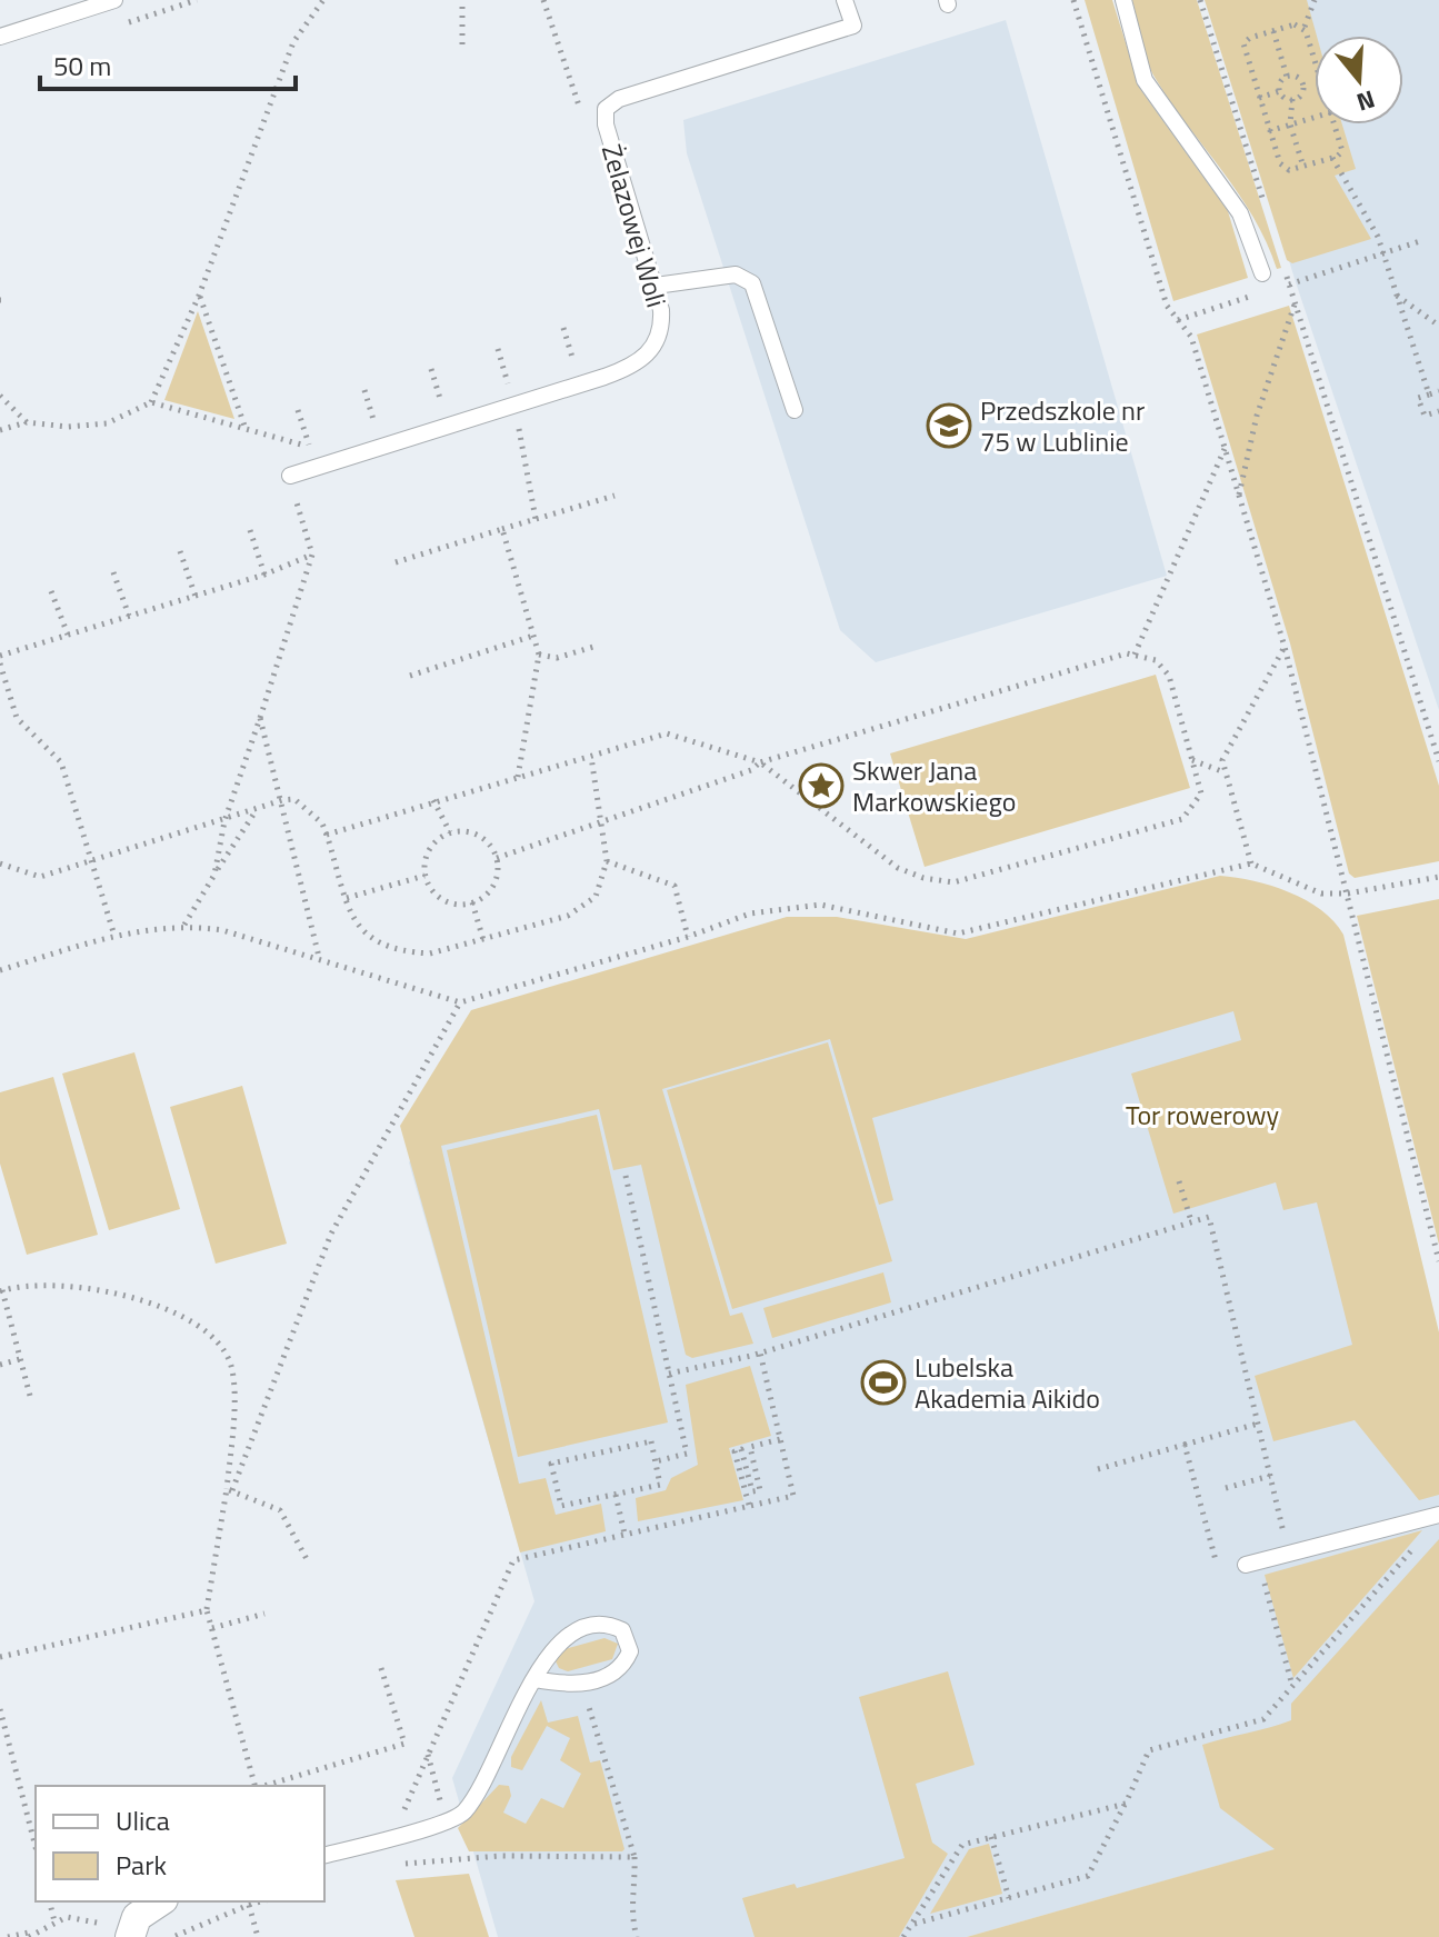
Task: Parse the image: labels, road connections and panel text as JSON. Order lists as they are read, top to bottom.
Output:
{
  "streets": {
    "lane": ["Żelazowej Woli"]
  },
  "parks": ["Tor rowerowy"],
  "places": {
    "school or university": ["Przedszkole nr 75 w Lublinie"],
    "place": ["Skwer Jana Markowskiego"],
    "sports": ["Lubelska Akademia Aikido"]
  },
  "legend": ["Ulica", "Park"],
  "scale_bar": "50 m",
  "north": "bottom"
}
